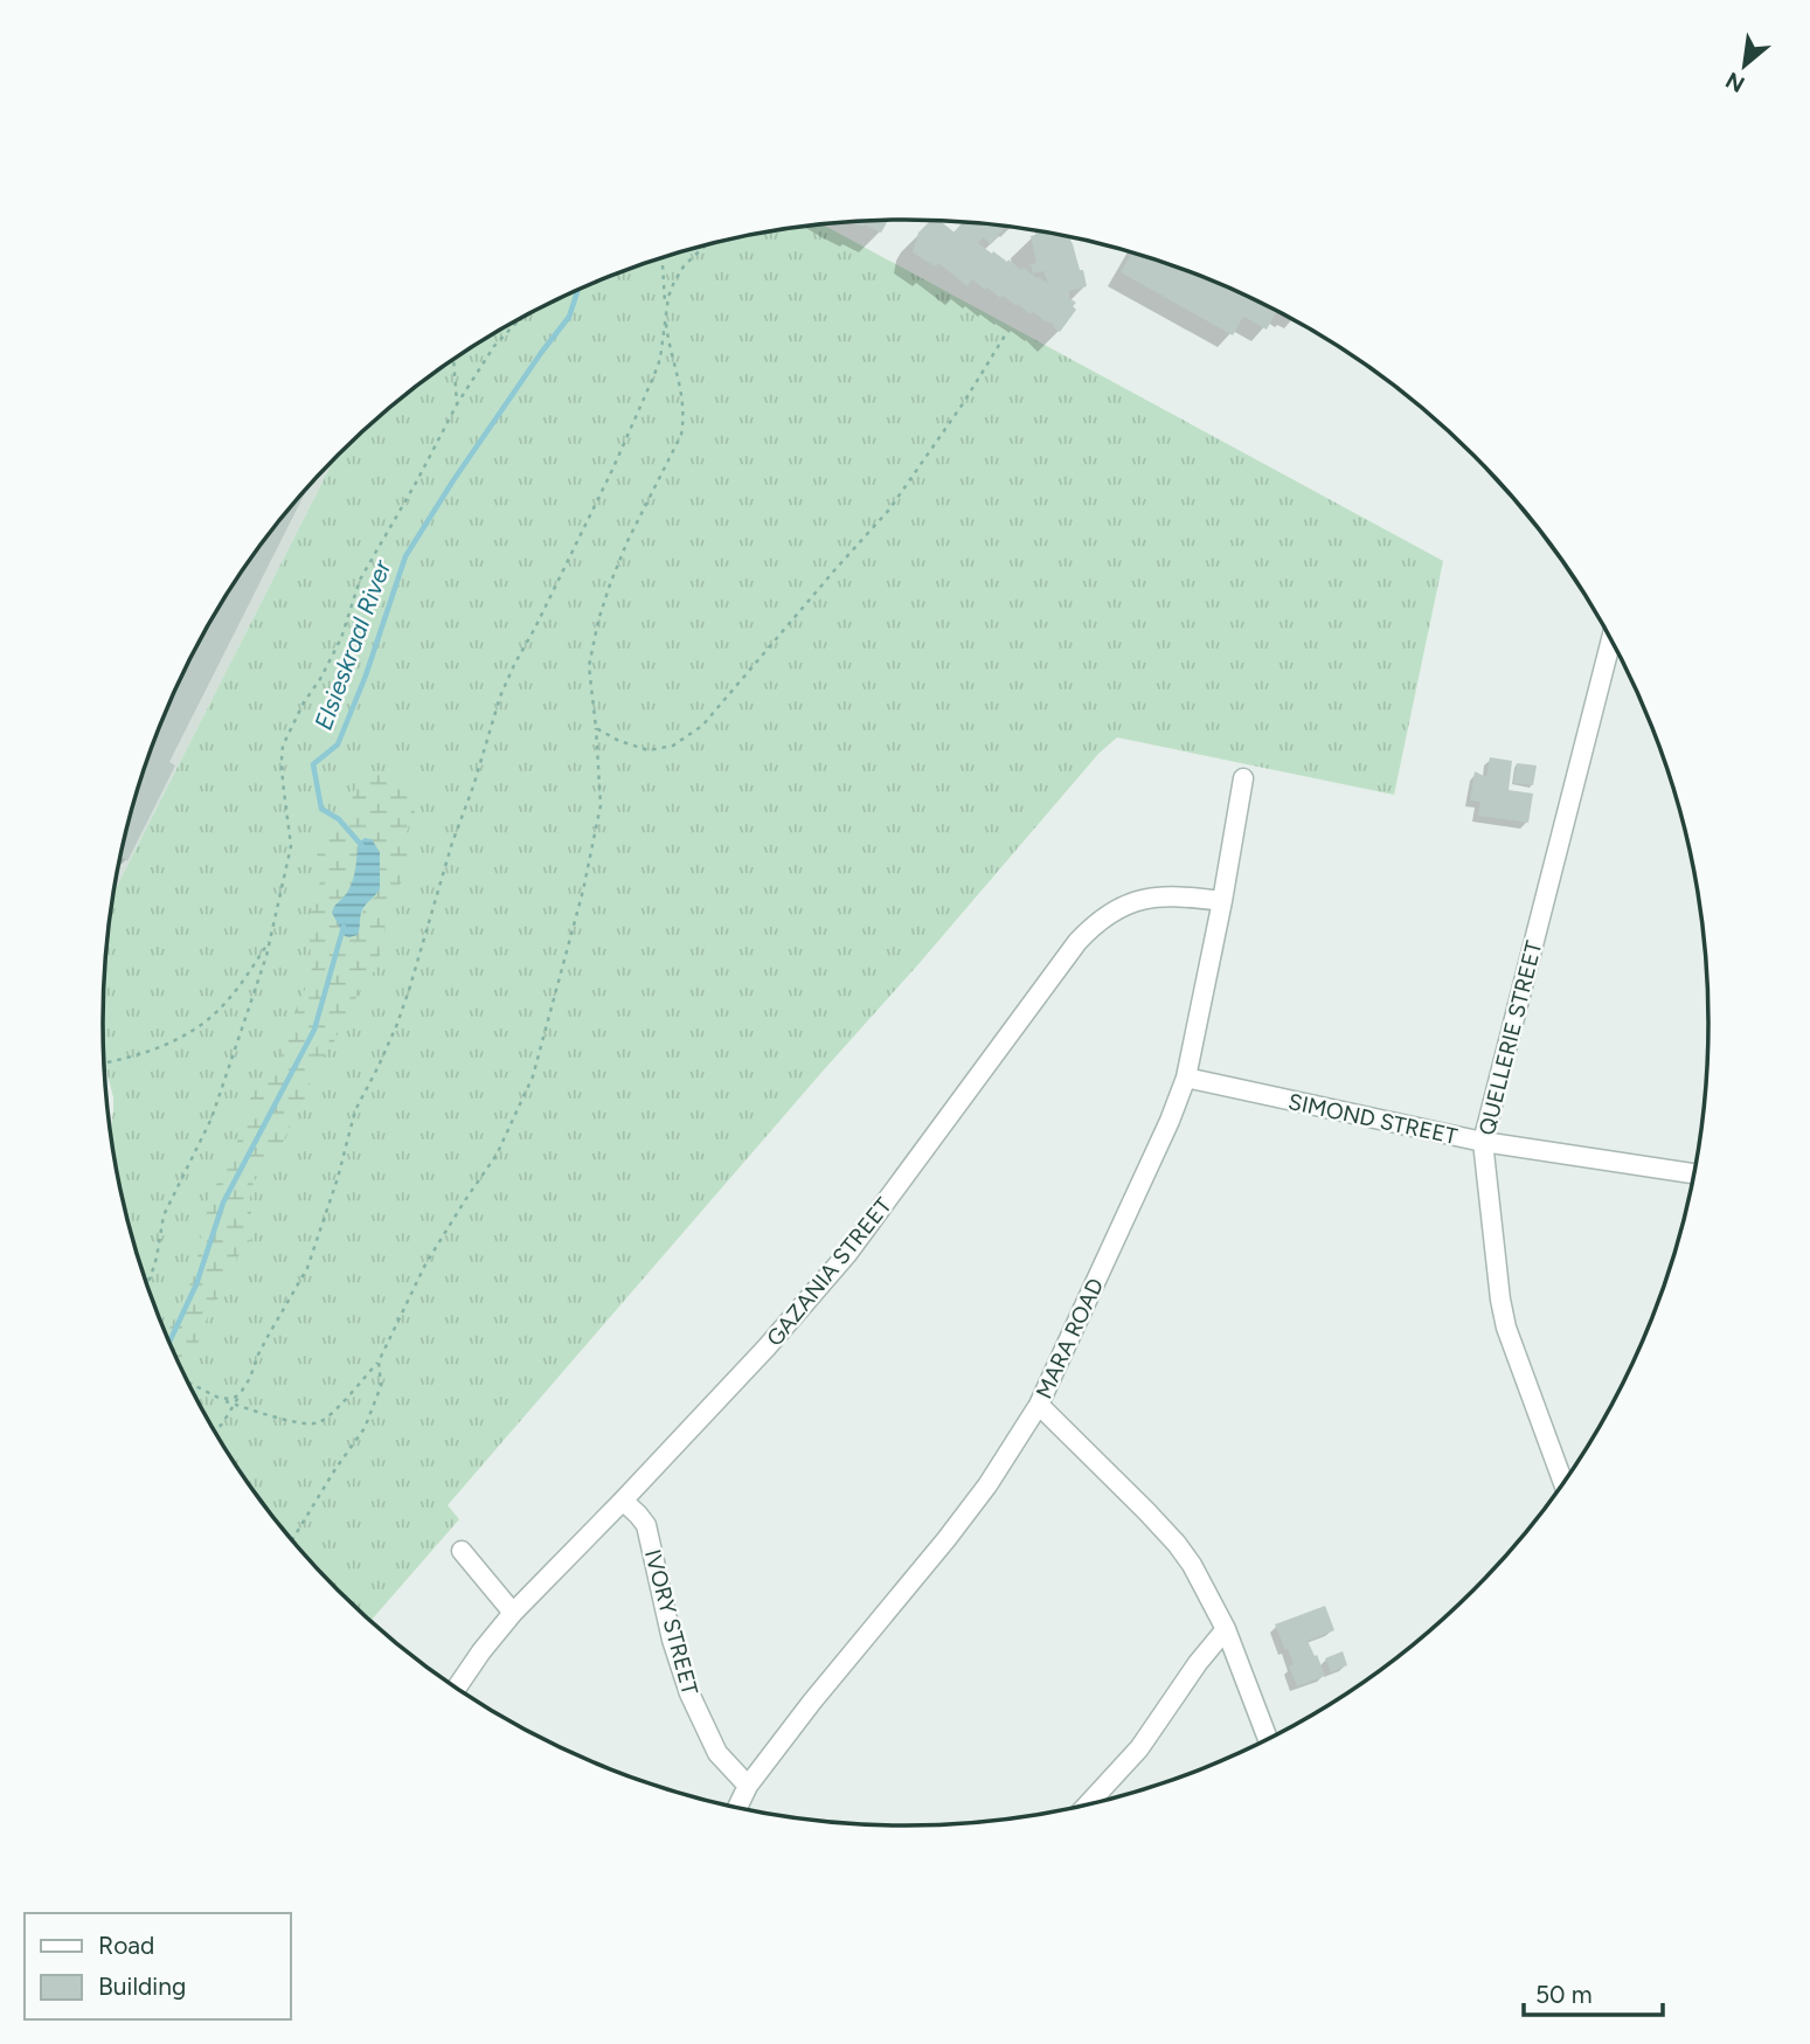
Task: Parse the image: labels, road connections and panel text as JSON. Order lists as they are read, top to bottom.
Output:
{
  "streets": {
    "street": [
      "QUELLERIE STREET",
      "SIMOND STREET",
      "GAZANIA STREET",
      "MARA ROAD",
      "IVORY STREET"
    ]
  },
  "crossings": [
    ["QUELLERIE STREET", "SIMOND STREET"],
    ["SIMOND STREET", "MARA ROAD"],
    ["GAZANIA STREET", "MARA ROAD"],
    ["GAZANIA STREET", "IVORY STREET"],
    ["MARA ROAD", "IVORY STREET"]
  ],
  "water": ["Elsieskraal River"],
  "legend": ["Road", "Building"],
  "scale_bar": "50 m",
  "north": "bottom left"
}
